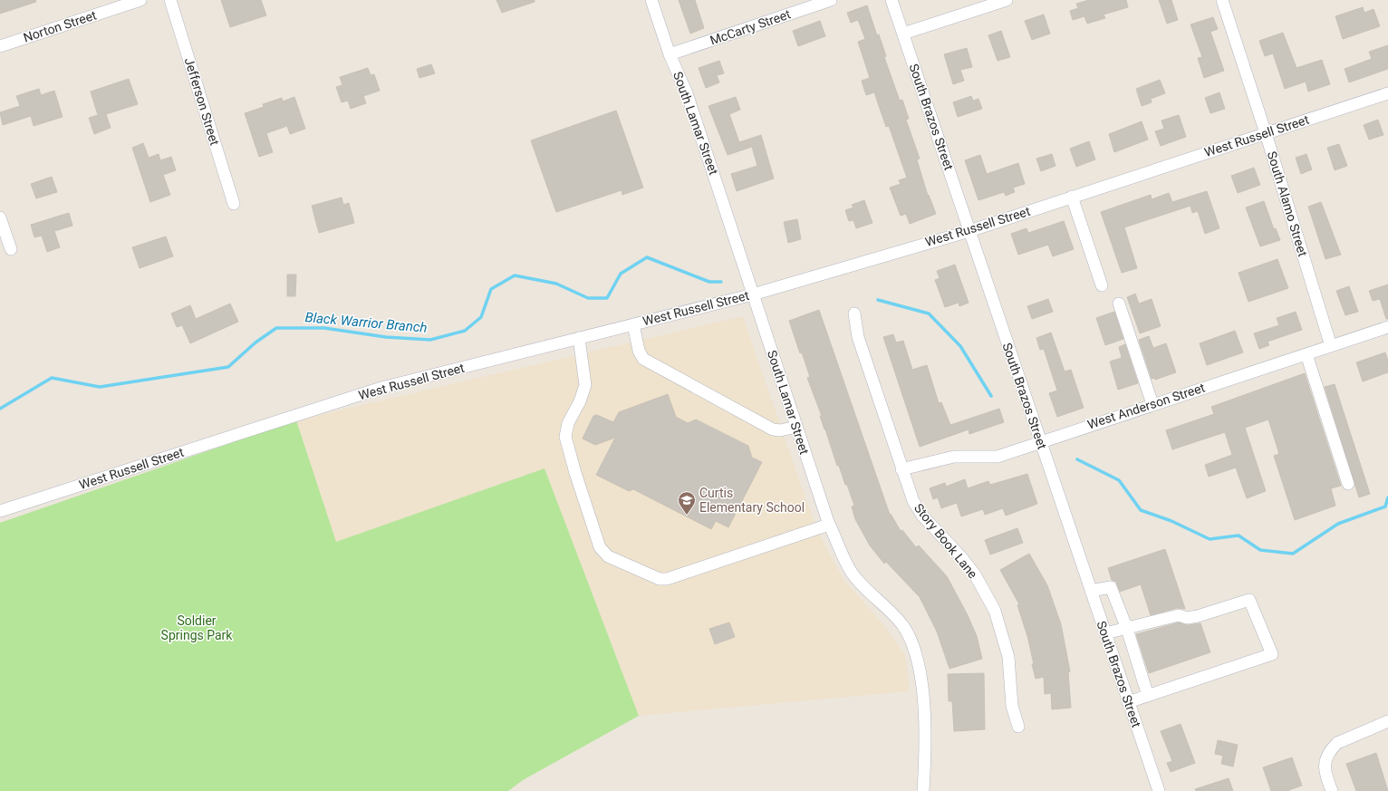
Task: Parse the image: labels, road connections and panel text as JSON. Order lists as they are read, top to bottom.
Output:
{
  "streets": {
    "street": [
      "Norton Street",
      "McCarty Street",
      "Jefferson Street",
      "South Brazos Street",
      "South Lamar Street",
      "West Russell Street",
      "South Alamo Street",
      "West Anderson Street",
      "Story Book Lane"
    ]
  },
  "crossings": [
    ["McCarty Street", "South Lamar Street"],
    ["South Brazos Street", "West Russell Street"],
    ["South Brazos Street", "West Anderson Street"],
    ["South Lamar Street", "West Russell Street"],
    ["West Russell Street", "South Alamo Street"],
    ["South Alamo Street", "West Anderson Street"],
    ["West Anderson Street", "Story Book Lane"]
  ],
  "water": ["Black Warrior Branch"],
  "parks": ["Soldier Springs Park"],
  "places": {
    "school or university": ["Curtis Elementary School"]
  }
}
